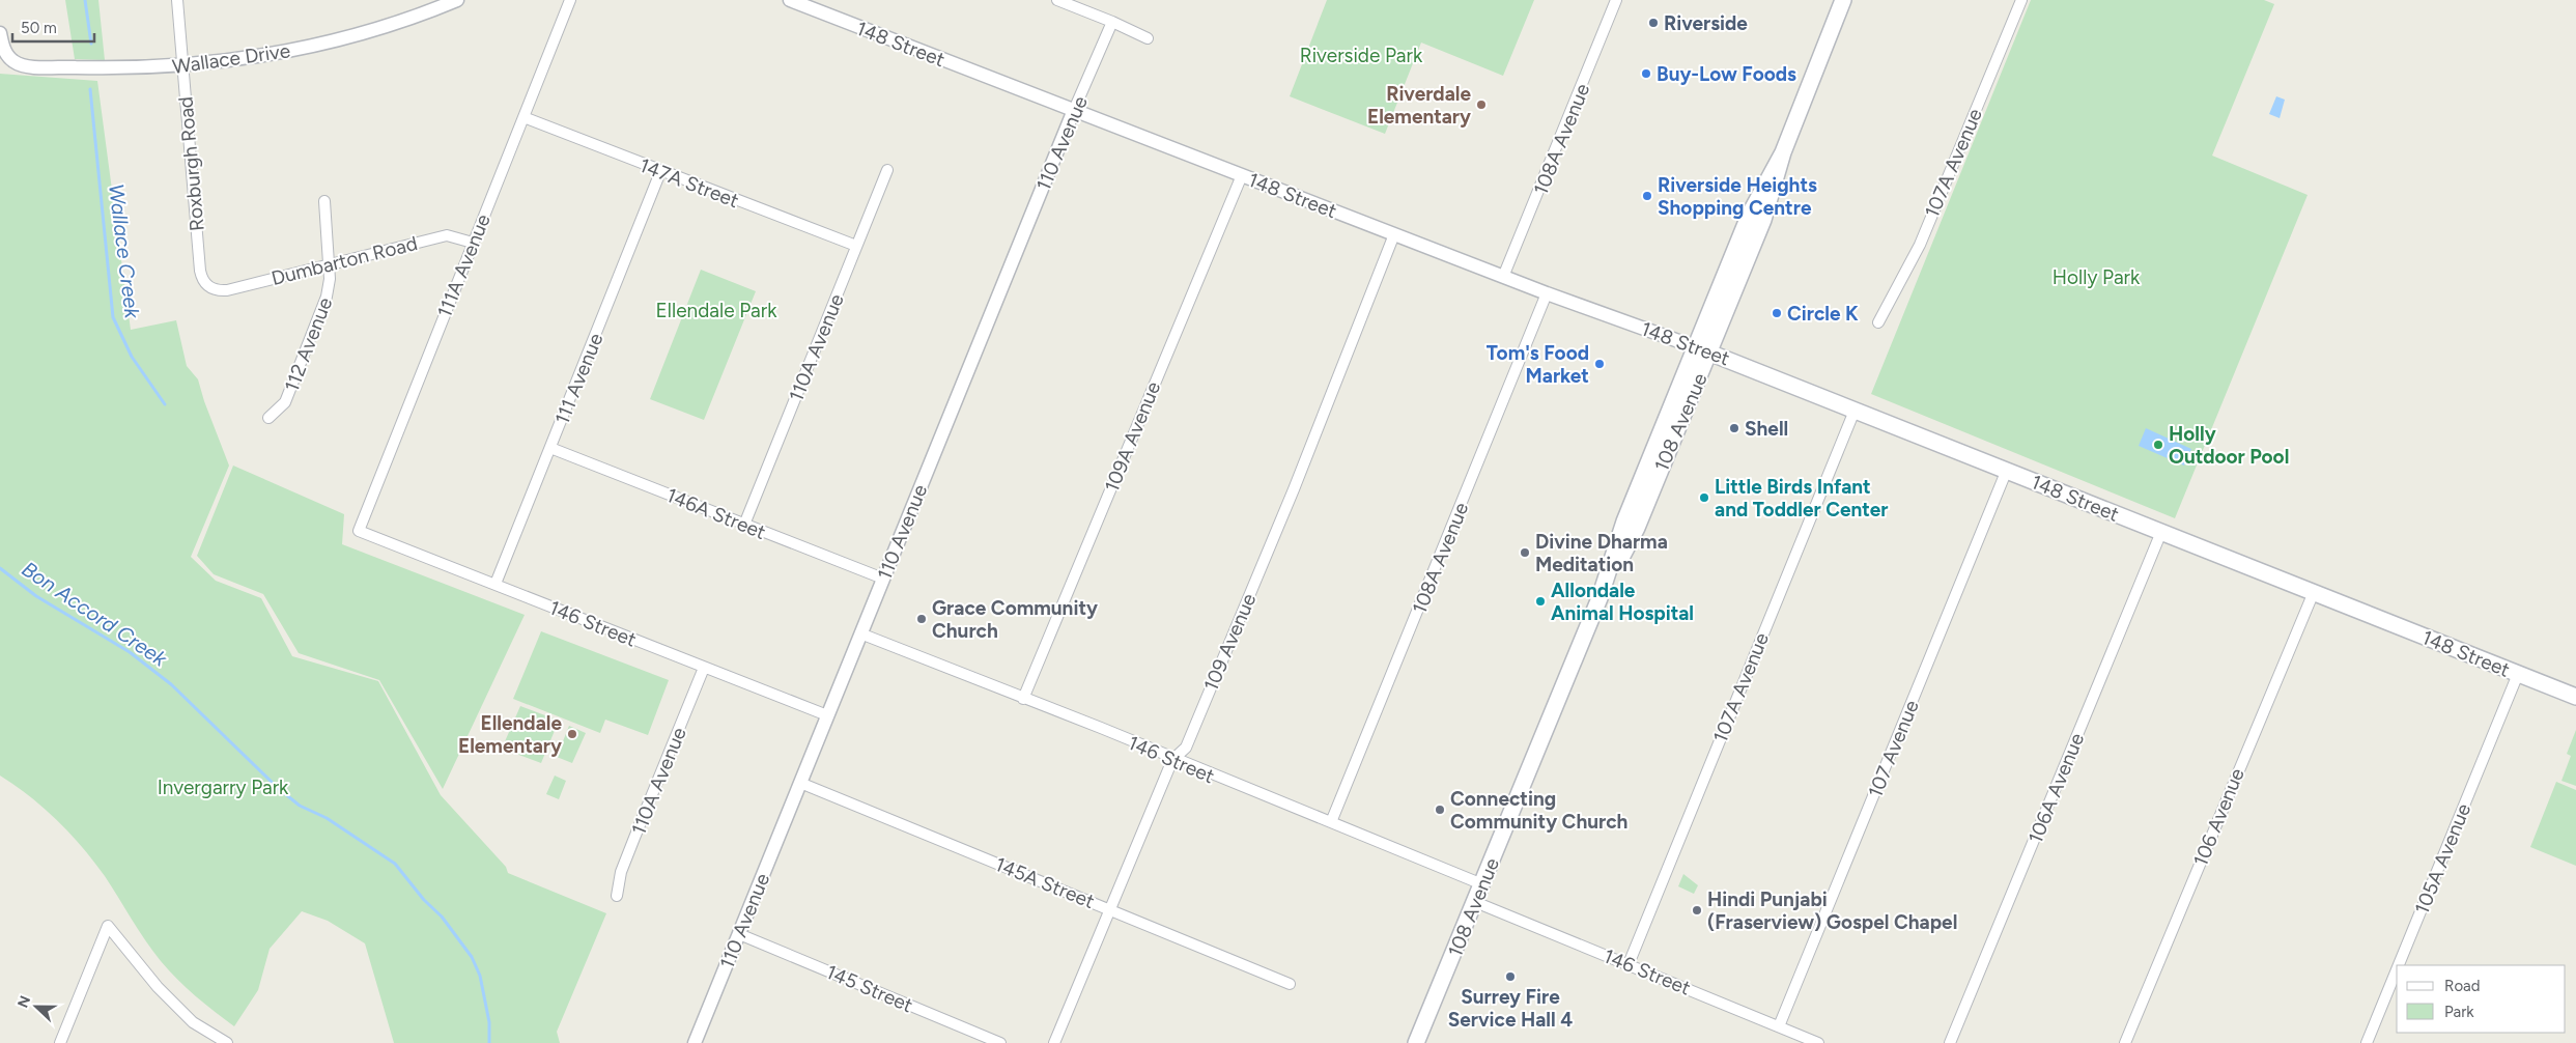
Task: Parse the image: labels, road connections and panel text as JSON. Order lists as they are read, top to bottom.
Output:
{
  "streets": {
    "main road": ["148 Street", "108 Avenue"],
    "street": [
      "Wallace Drive",
      "108A Avenue",
      "110 Avenue",
      "107A Avenue",
      "Roxburgh Road",
      "147A Street",
      "Dumbarton Road",
      "111A Avenue",
      "112 Avenue",
      "110A Avenue",
      "111 Avenue",
      "109A Avenue",
      "146A Street",
      "146 Street",
      "109 Avenue",
      "107 Avenue",
      "106A Avenue",
      "106 Avenue",
      "105A Avenue",
      "145A Street",
      "145 Street"
    ]
  },
  "crossings": [
    ["148 Street", "108A Avenue"],
    ["148 Street", "110 Avenue"],
    ["148 Street", "107A Avenue"],
    ["148 Street", "108 Avenue"],
    ["148 Street", "109A Avenue"],
    ["148 Street", "109 Avenue"],
    ["148 Street", "107 Avenue"],
    ["148 Street", "106A Avenue"],
    ["148 Street", "106 Avenue"],
    ["148 Street", "105A Avenue"],
    ["Wallace Drive", "Roxburgh Road"],
    ["108A Avenue", "146 Street"],
    ["110 Avenue", "146A Street"],
    ["110 Avenue", "146 Street"],
    ["110 Avenue", "145A Street"],
    ["110 Avenue", "145 Street"],
    ["107A Avenue", "146 Street"],
    ["Roxburgh Road", "Dumbarton Road"],
    ["147A Street", "111A Avenue"],
    ["147A Street", "110A Avenue"],
    ["147A Street", "111 Avenue"],
    ["Dumbarton Road", "111A Avenue"],
    ["Dumbarton Road", "112 Avenue"],
    ["111A Avenue", "146 Street"],
    ["110A Avenue", "146A Street"],
    ["110A Avenue", "146 Street"],
    ["111 Avenue", "146A Street"],
    ["111 Avenue", "146 Street"],
    ["108 Avenue", "146 Street"],
    ["109A Avenue", "146 Street"],
    ["146 Street", "109 Avenue"],
    ["146 Street", "107 Avenue"],
    ["109 Avenue", "145A Street"]
  ],
  "water": ["Wallace Creek", "Bon Accord Creek"],
  "parks": [
    "Riverside Park",
    "Holly Park",
    "Ellendale Park",
    "Invergarry Park"
  ],
  "places": [
    "Riverside",
    "Buy-Low Foods",
    "Riverdale Elementary",
    "Riverside Heights Shopping Centre",
    "Circle K",
    "Tom's Food Market",
    "Shell",
    "Holly Outdoor Pool",
    "Little Birds Infant and Toddler Center",
    "Divine Dharma Meditation",
    "Allondale Animal Hospital",
    "Grace Community Church",
    "Ellendale Elementary",
    "Connecting Community Church",
    "Hindi Punjabi (Fraserview) Gospel Chapel",
    "Surrey Fire Service Hall 4"
  ],
  "legend": ["Road", "Park"],
  "scale_bar": "50 m",
  "north": "left"
}
